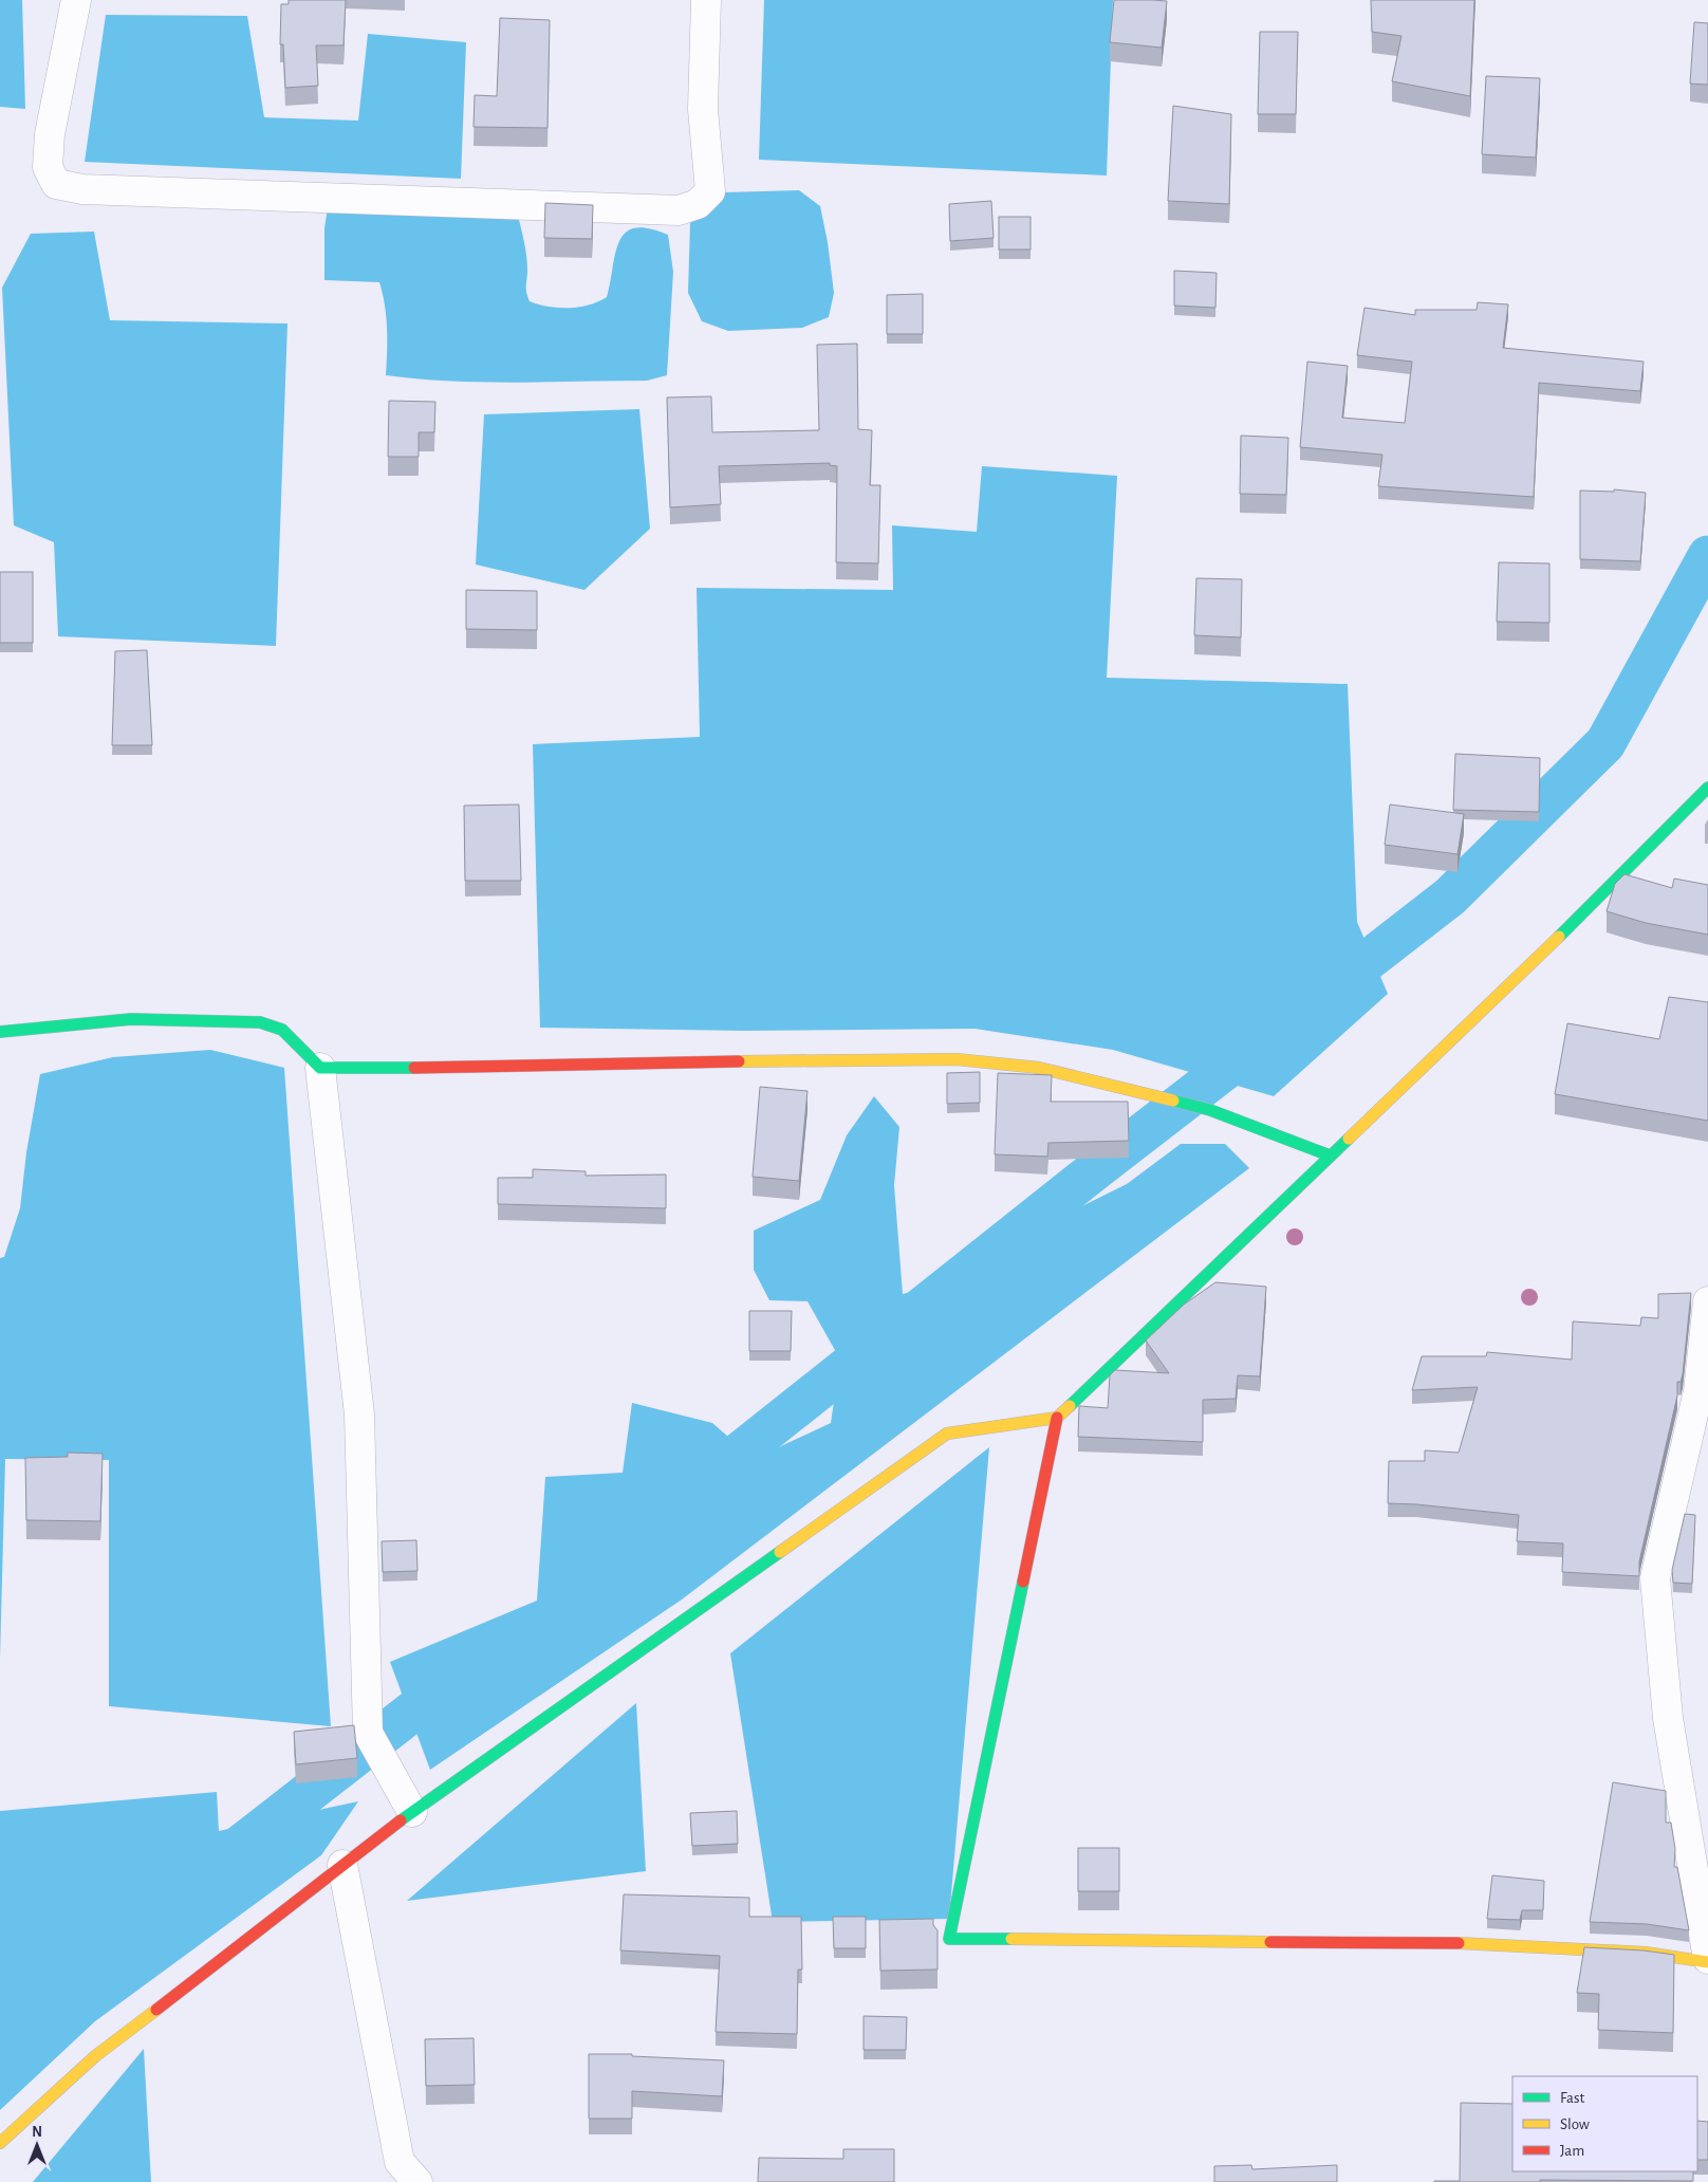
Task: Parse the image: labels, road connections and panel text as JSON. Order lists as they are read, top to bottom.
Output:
{
  "legend": ["Fast", "Slow", "Jam"],
  "north": "top"
}
